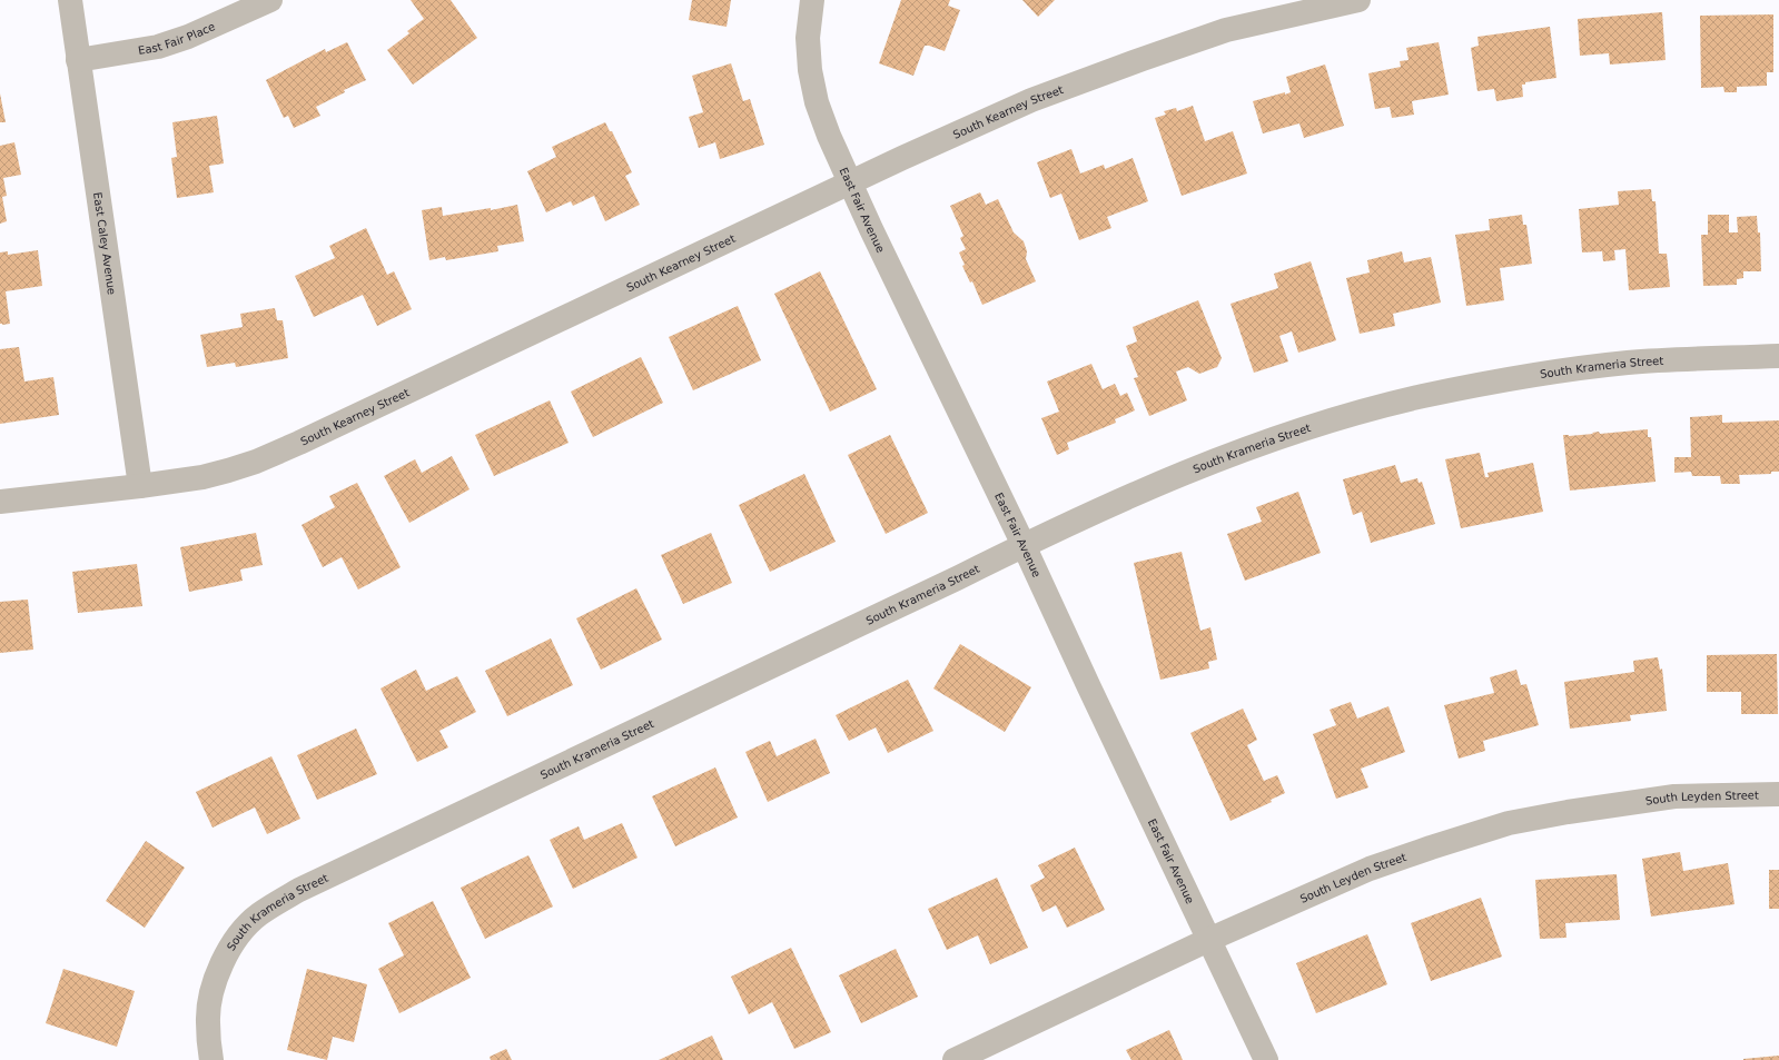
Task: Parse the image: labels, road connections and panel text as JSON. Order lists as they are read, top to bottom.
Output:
{
  "streets": {
    "street": [
      "East Fair Place",
      "South Kearney Street",
      "East Fair Avenue",
      "East Caley Avenue",
      "South Krameria Street",
      "South Leyden Street"
    ]
  },
  "crossings": [
    ["East Fair Place", "East Caley Avenue"],
    ["South Kearney Street", "East Fair Avenue"],
    ["South Kearney Street", "East Caley Avenue"],
    ["East Fair Avenue", "South Krameria Street"],
    ["East Fair Avenue", "South Leyden Street"]
  ]
}
